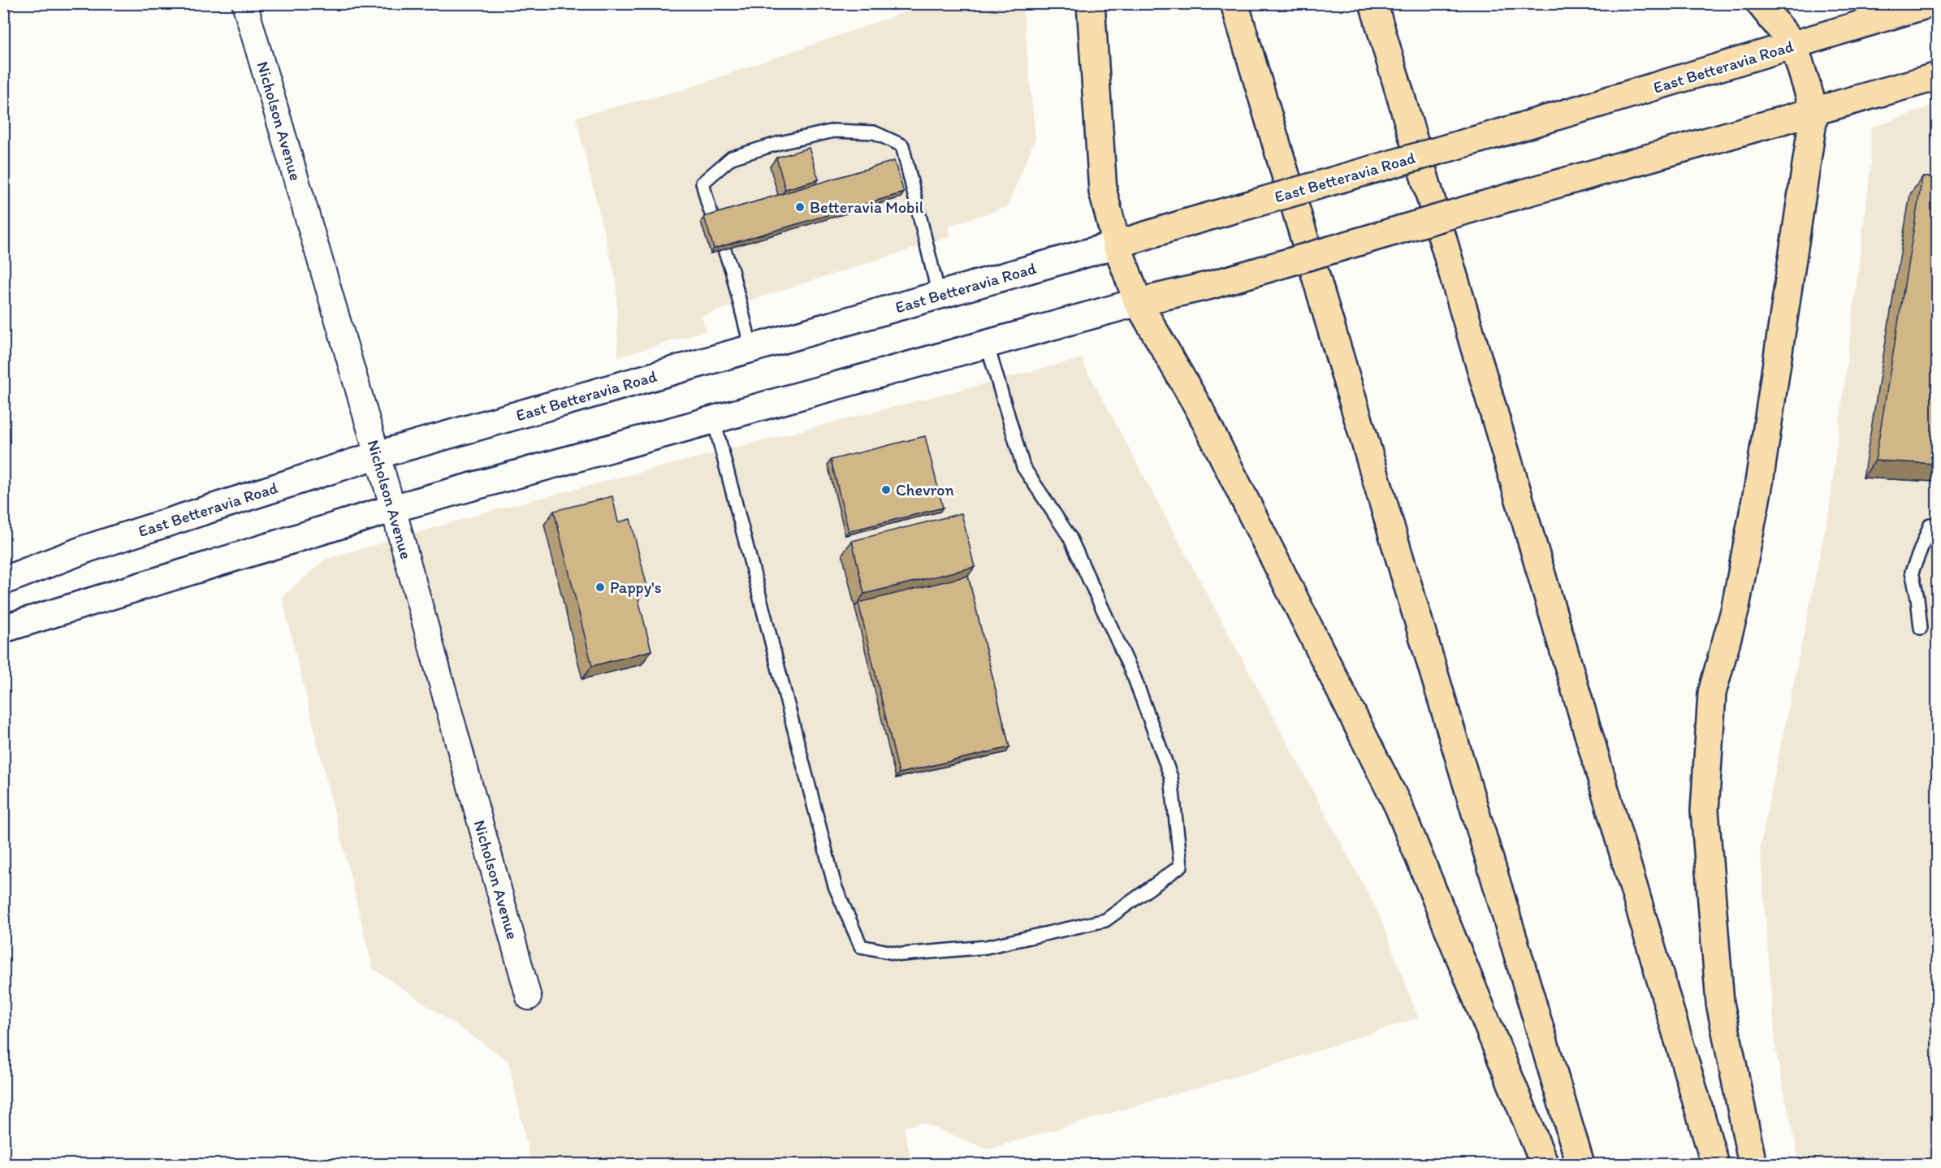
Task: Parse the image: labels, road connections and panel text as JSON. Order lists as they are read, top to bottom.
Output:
{
  "streets": {
    "highway": ["East Betteravia Road"],
    "street": ["Nicholson Avenue"]
  },
  "crossings": [
    ["East Betteravia Road", "Nicholson Avenue"]
  ],
  "places": ["Betteravia Mobil", "Chevron", "Pappy's"]
}
